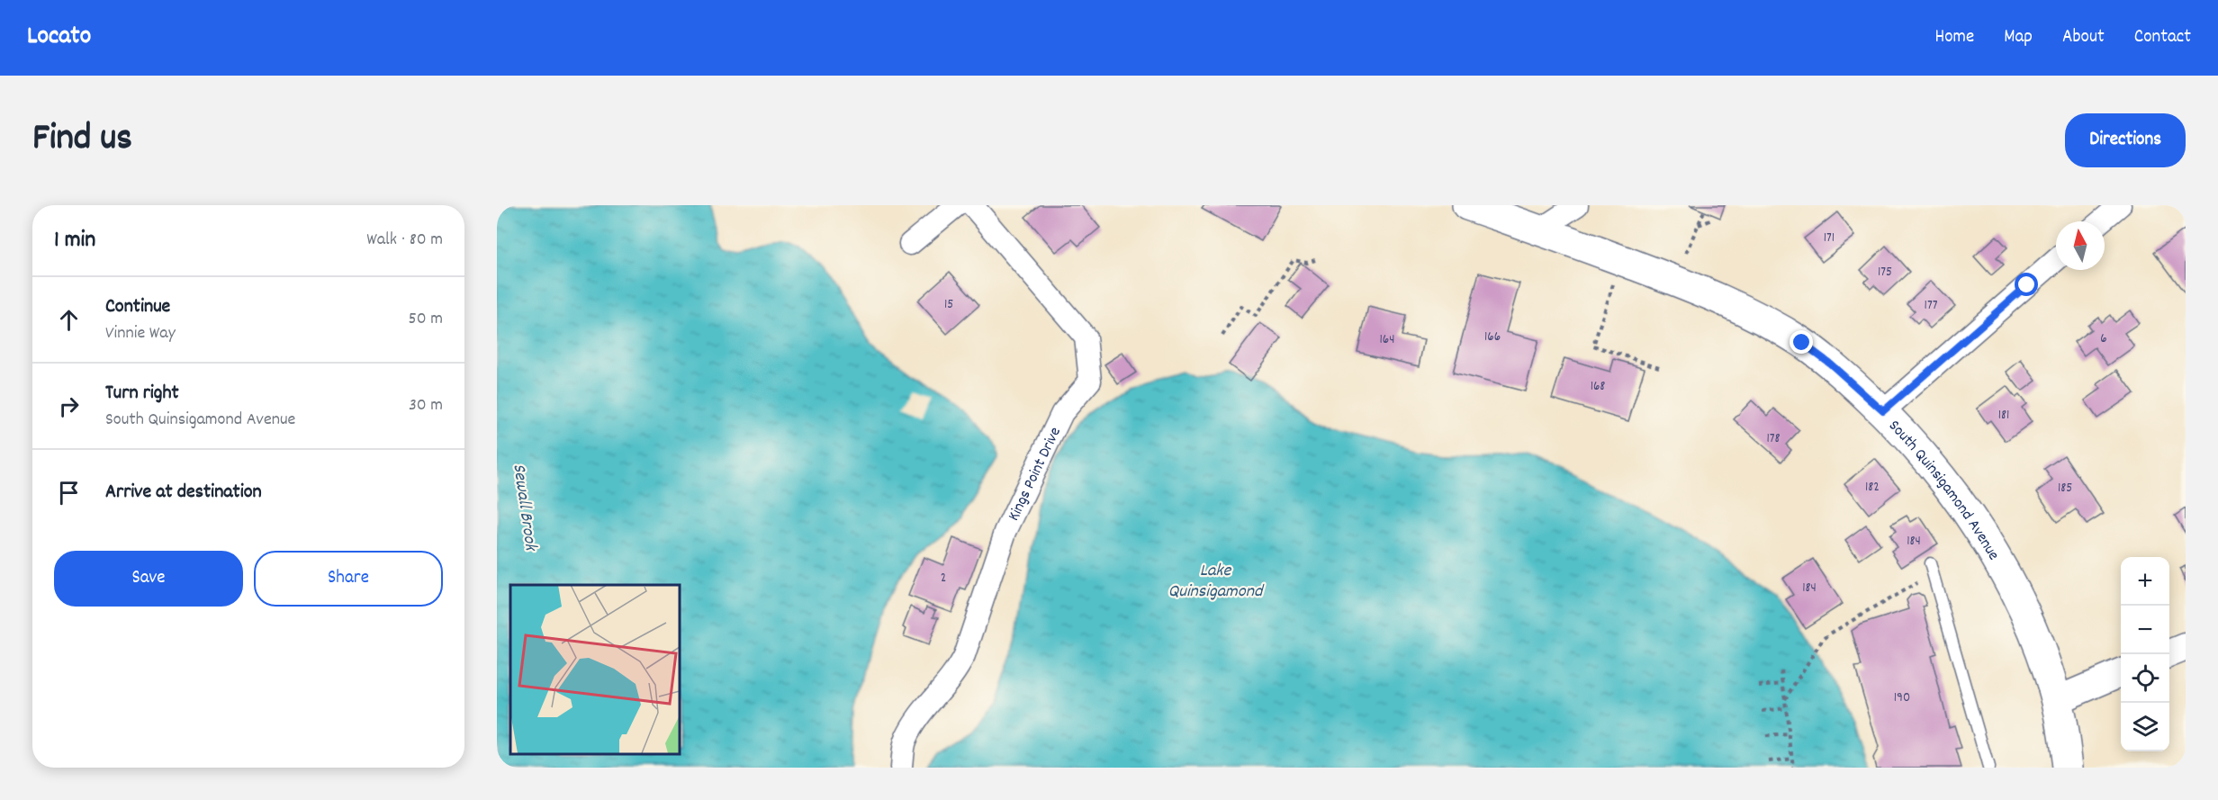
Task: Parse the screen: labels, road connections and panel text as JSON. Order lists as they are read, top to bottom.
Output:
{
  "streets": {
    "main road": ["South Quinsigamond Avenue"],
    "street": ["Kings Point Drive"]
  },
  "water": ["Sewall Brook", "Lake Quinsigamond"],
  "house_numbers": [
    "171",
    "175",
    "15",
    "177",
    "166",
    "6",
    "164",
    "168",
    "181",
    "178",
    "182",
    "185",
    "184",
    "2",
    "184",
    "190"
  ],
  "north": "top",
  "page": {
    "header": "Locato",
    "nav": [
      "Home",
      "Map",
      "About",
      "Contact"
    ],
    "title": "Find us",
    "buttons": [
      "Directions",
      ["Save", "Share"]
    ],
    "heading": ["1 min", "Walk · 80 m"],
    "list": [
      ["Continue", "Vinnie Way", "50 m"],
      ["Turn right", "South Quinsigamond Avenue", "30 m"],
      "Arrive at destination"
    ],
    "map_buttons": ["+", "−"]
  }
}
